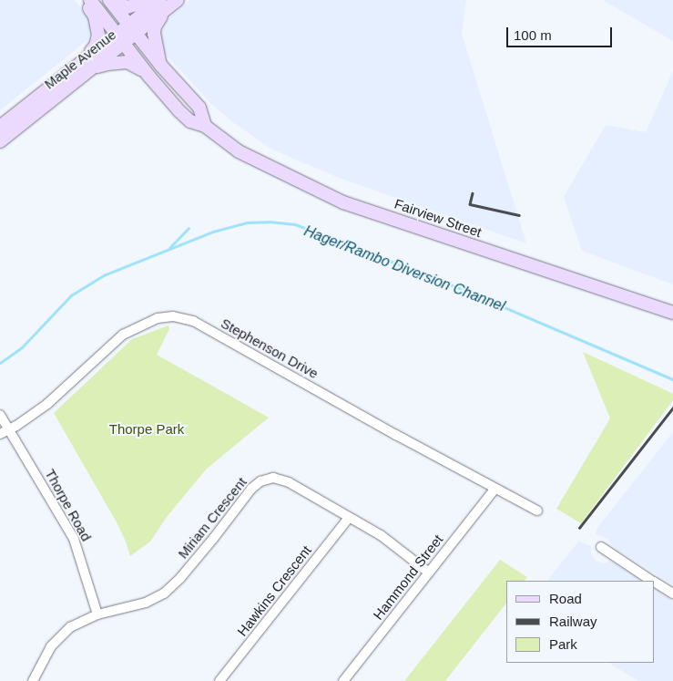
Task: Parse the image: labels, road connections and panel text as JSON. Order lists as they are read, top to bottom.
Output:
{
  "streets": {
    "main road": ["Maple Avenue", "Fairview Street"],
    "street": [
      "Stephenson Drive",
      "Thorpe Road",
      "Miriam Crescent",
      "Hammond Street",
      "Hawkins Crescent"
    ]
  },
  "crossings": [
    ["Maple Avenue", "Fairview Street"],
    ["Stephenson Drive", "Thorpe Road"],
    ["Stephenson Drive", "Hammond Street"],
    ["Thorpe Road", "Miriam Crescent"],
    ["Miriam Crescent", "Hammond Street"],
    ["Miriam Crescent", "Hawkins Crescent"]
  ],
  "water": ["Hager/Rambo Diversion Channel"],
  "parks": ["Thorpe Park"],
  "legend": ["Road", "Railway", "Park"],
  "scale_bar": "100 m"
}
